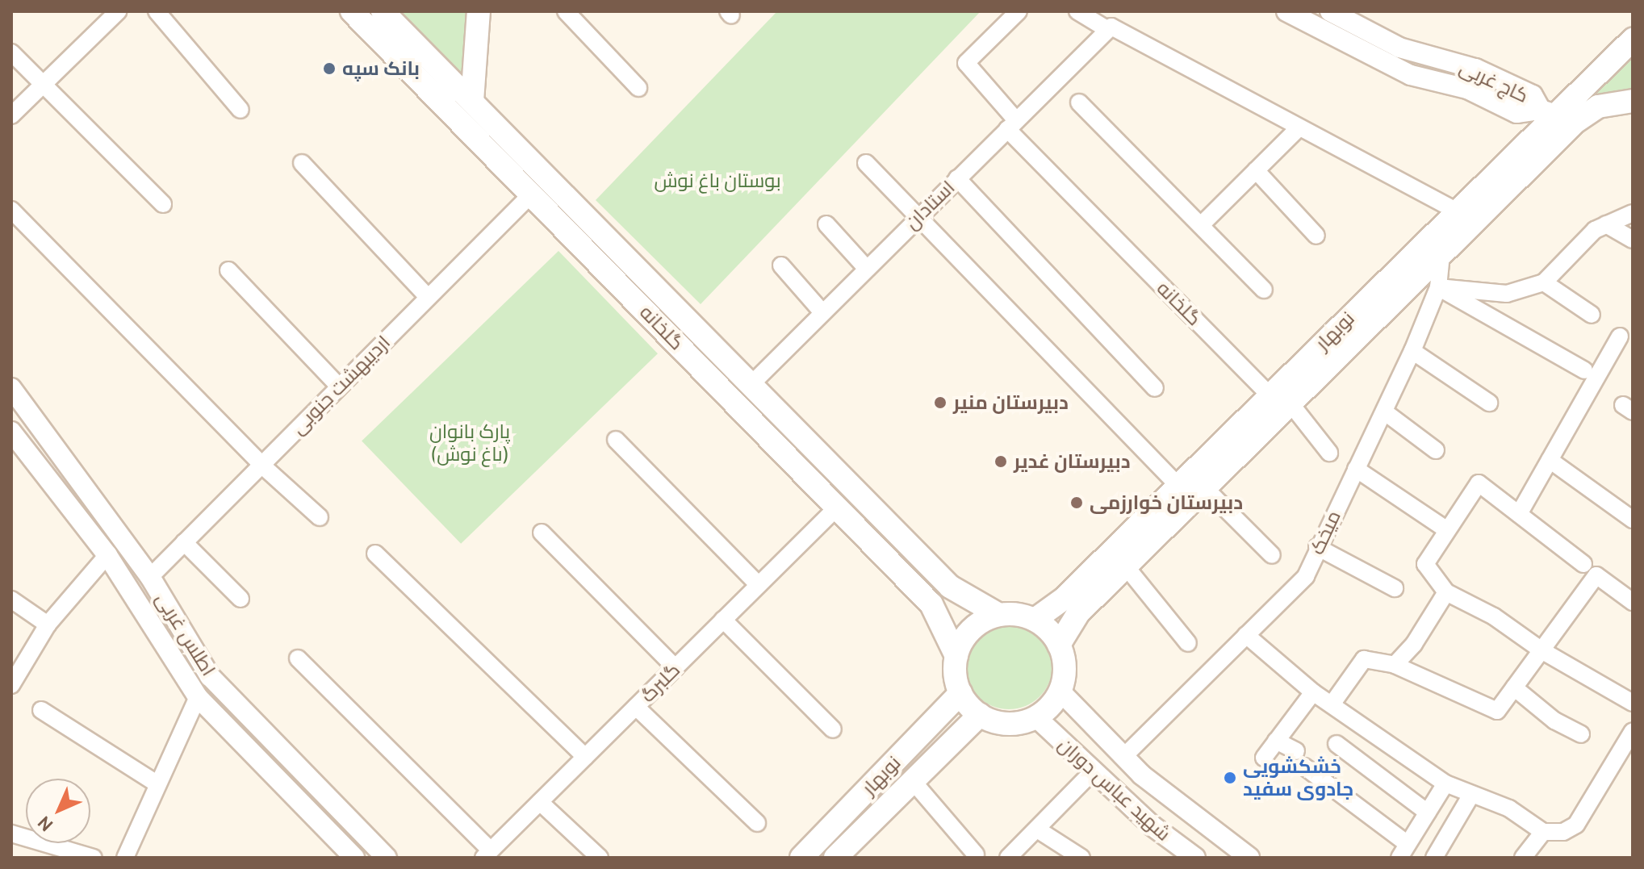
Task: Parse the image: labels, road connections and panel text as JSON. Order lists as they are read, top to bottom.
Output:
{
  "streets": {
    "main road": ["گلخانه", "نوبهار"],
    "street": [
      "کاج غربی",
      "استادان",
      "اردیبهشت جنوبی",
      "میخک",
      "اطلس غربی",
      "گلبرگ",
      "شهید عباس دوران"
    ]
  },
  "crossings": [
    ["کاج غربی", "نوبهار"],
    ["استادان", "گلخانه"],
    ["گلخانه", "نوبهار"],
    ["گلخانه", "اردیبهشت جنوبی"],
    ["گلخانه", "گلبرگ"],
    ["گلخانه", "شهید عباس دوران"],
    ["نوبهار", "میخک"],
    ["نوبهار", "شهید عباس دوران"],
    ["اردیبهشت جنوبی", "اطلس غربی"],
    ["میخک", "شهید عباس دوران"]
  ],
  "parks": ["بوستان باغ نوش", "پارک بانوان (باغ نوش)"],
  "places": [
    "بانک سپه",
    "دبیرستان منیر",
    "دبیرستان غدیر",
    "دبیرستان خوارزمی",
    "خشکشویی جادوی سفید"
  ],
  "north": "bottom left"
}
